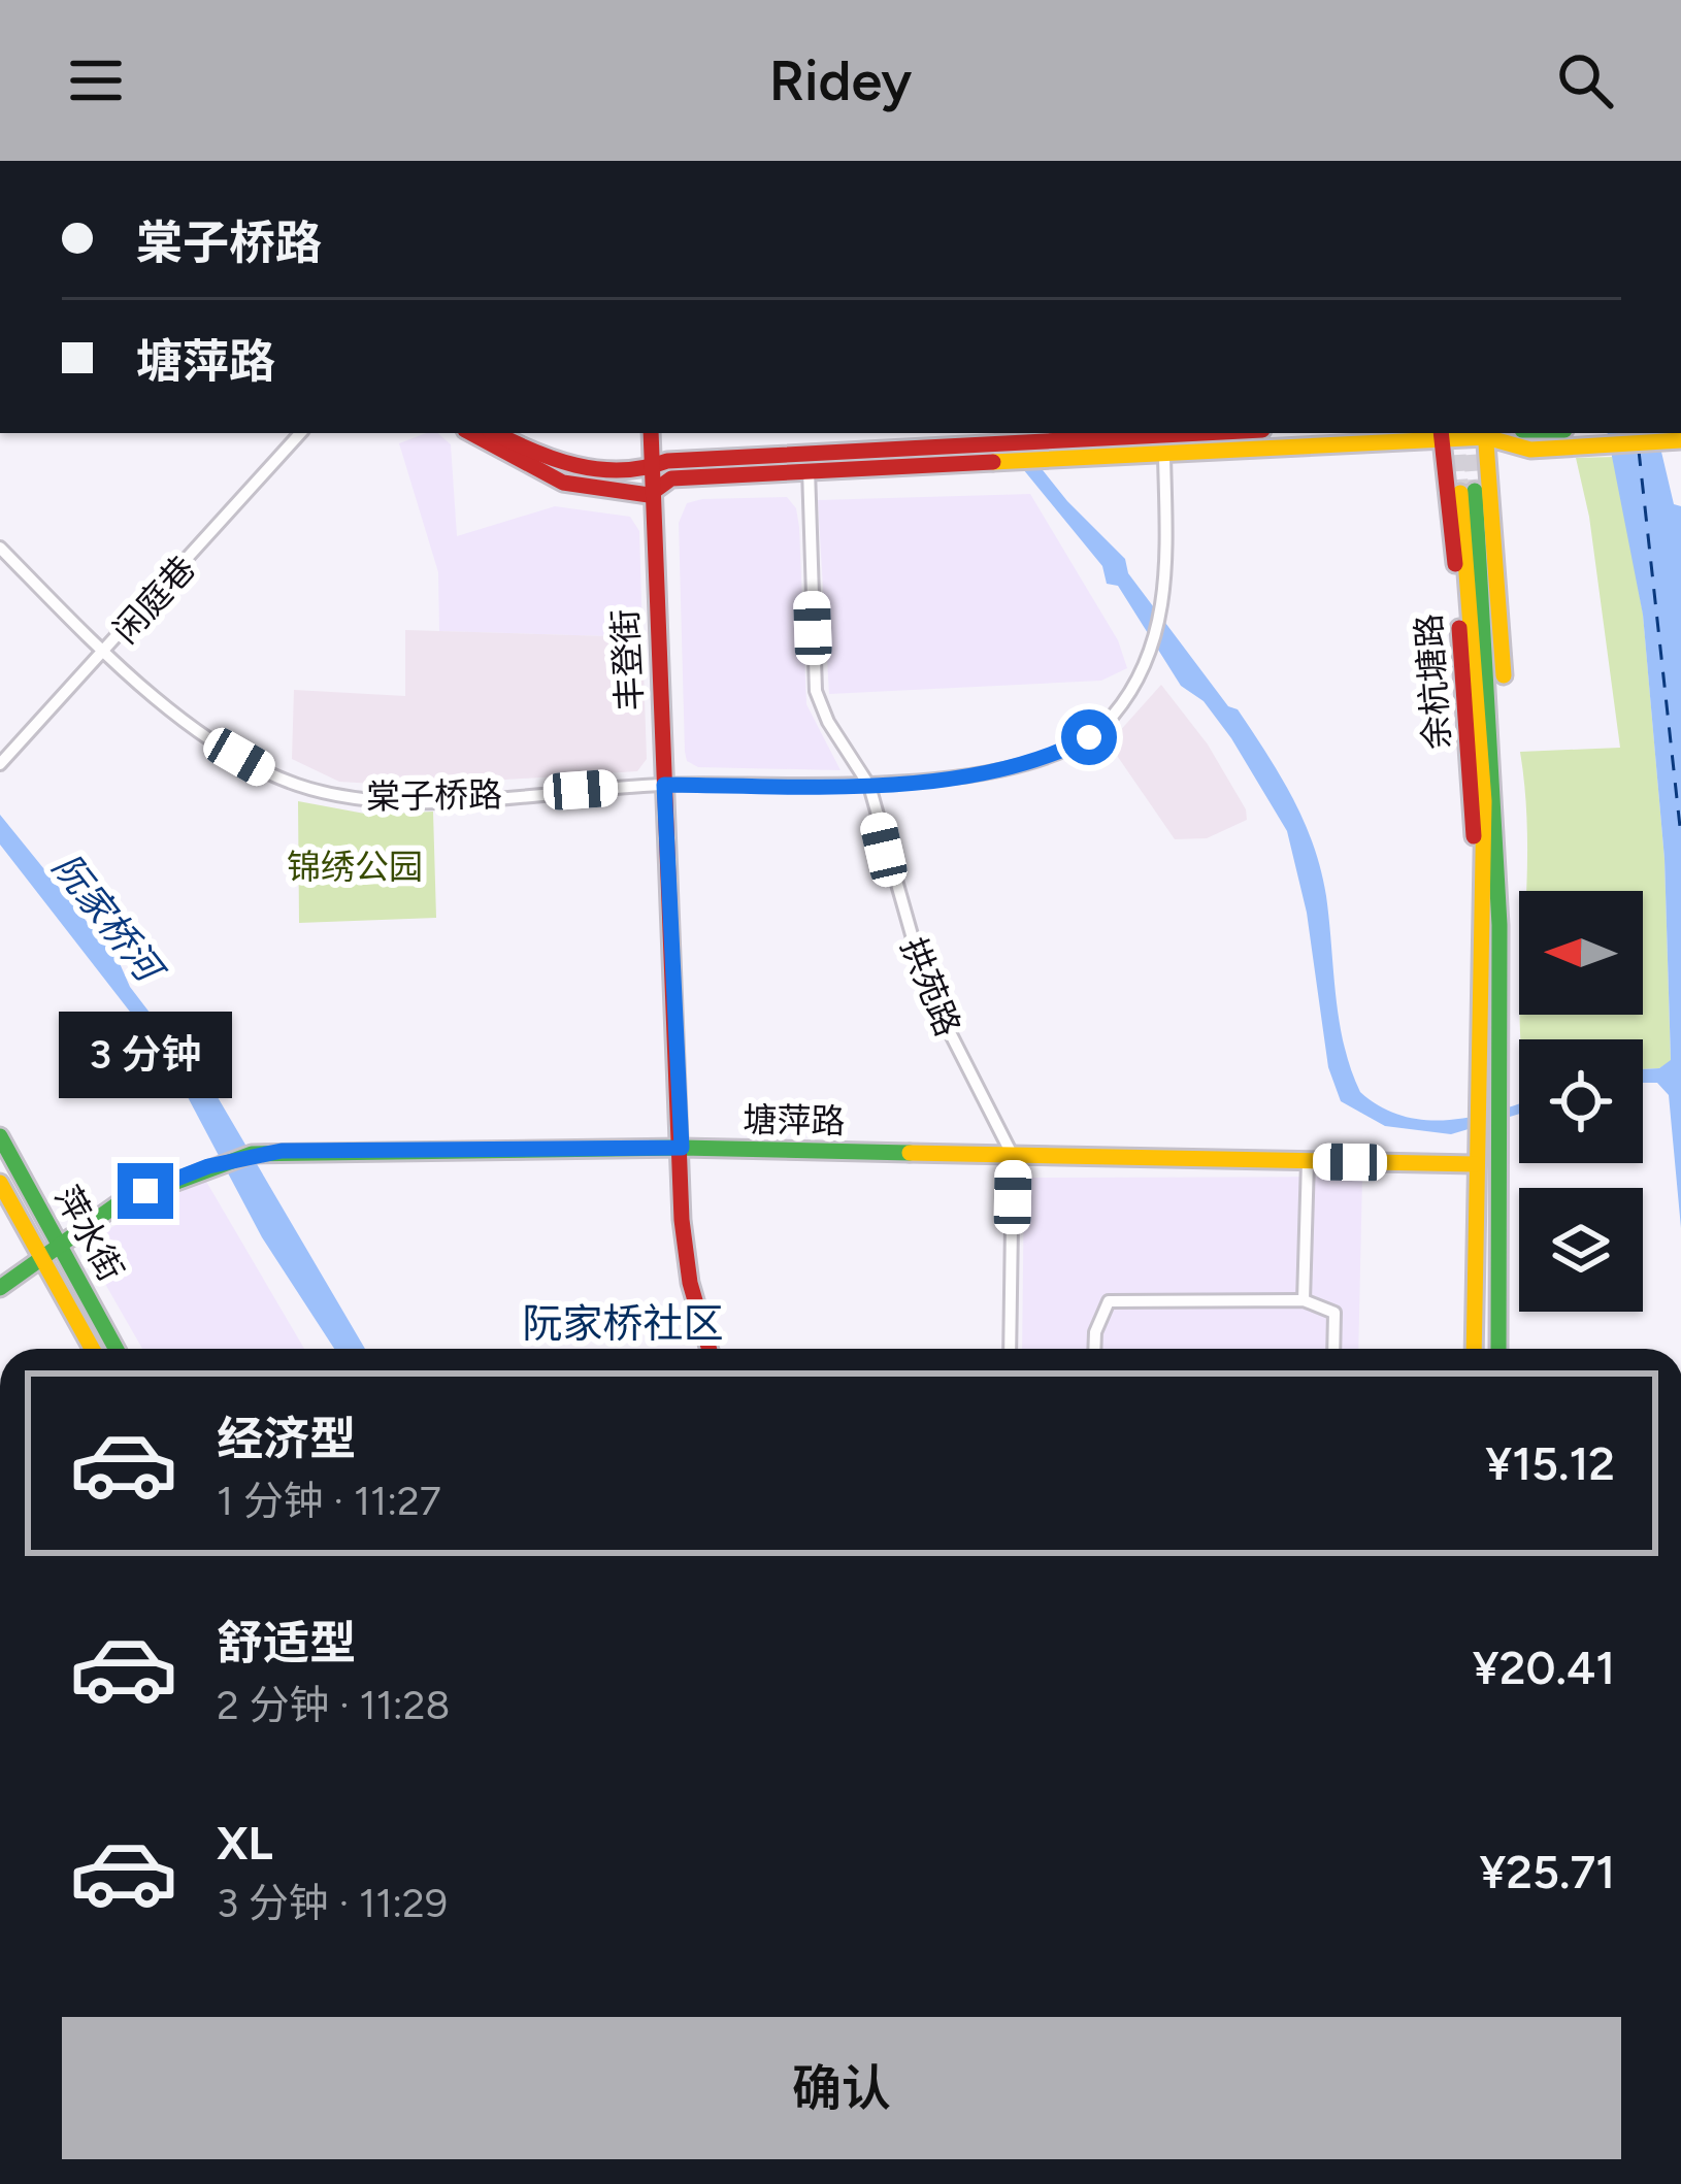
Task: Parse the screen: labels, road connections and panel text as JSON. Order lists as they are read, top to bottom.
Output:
{
  "streets": {
    "main road": [
      "丰登街",
      "余杭塘路",
      "塘萍路",
      "萍水街"
    ],
    "street": ["闲庭巷", "棠子桥路", "拱苑路"]
  },
  "crossings": [
    ["闲庭巷", "棠子桥路"],
    ["丰登街", "棠子桥路"],
    ["丰登街", "塘萍路"],
    ["余杭塘路", "塘萍路"],
    ["棠子桥路", "拱苑路"],
    ["拱苑路", "塘萍路"],
    ["塘萍路", "萍水街"]
  ],
  "districts": ["阮家桥社区"],
  "water": ["阮家桥河"],
  "parks": ["锦绣公园"],
  "north": "left",
  "page": {
    "header": "Ridey",
    "banner": ["棠子桥路", "塘萍路"],
    "bubble": "3 分钟",
    "list": [
      {
        "name": "经济型",
        "note": "1 分钟 · 11:27",
        "value": "¥15.12"
      },
      {
        "name": "舒适型",
        "note": "2 分钟 · 11:28",
        "value": "¥20.41"
      },
      {
        "name": "XL",
        "note": "3 分钟 · 11:29",
        "value": "¥25.71"
      }
    ],
    "buttons": "确认"
  }
}
